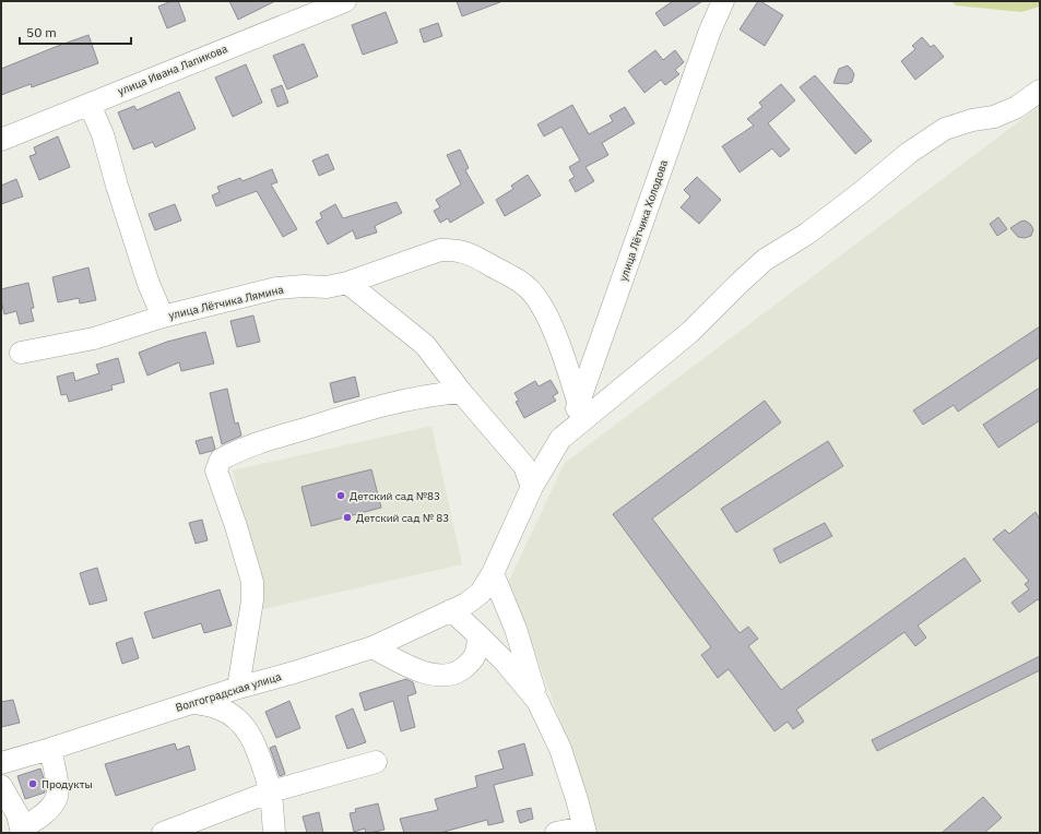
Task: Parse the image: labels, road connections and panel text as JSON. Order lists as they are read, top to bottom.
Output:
{
  "streets": {
    "street": [
      "улица Ивана Лапикова",
      "улица Лётчика Холодова",
      "улица Лётчика Лямина",
      "Волгоградская улица"
    ]
  },
  "crossings": [
    ["улица Лётчика Холодова", "улица Лётчика Лямина"],
    ["улица Лётчика Холодова", "Волгоградская улица"]
  ],
  "places": ["Детский сад №83", "Детский сад № 83", "Продукты"],
  "scale_bar": "50 m"
}
